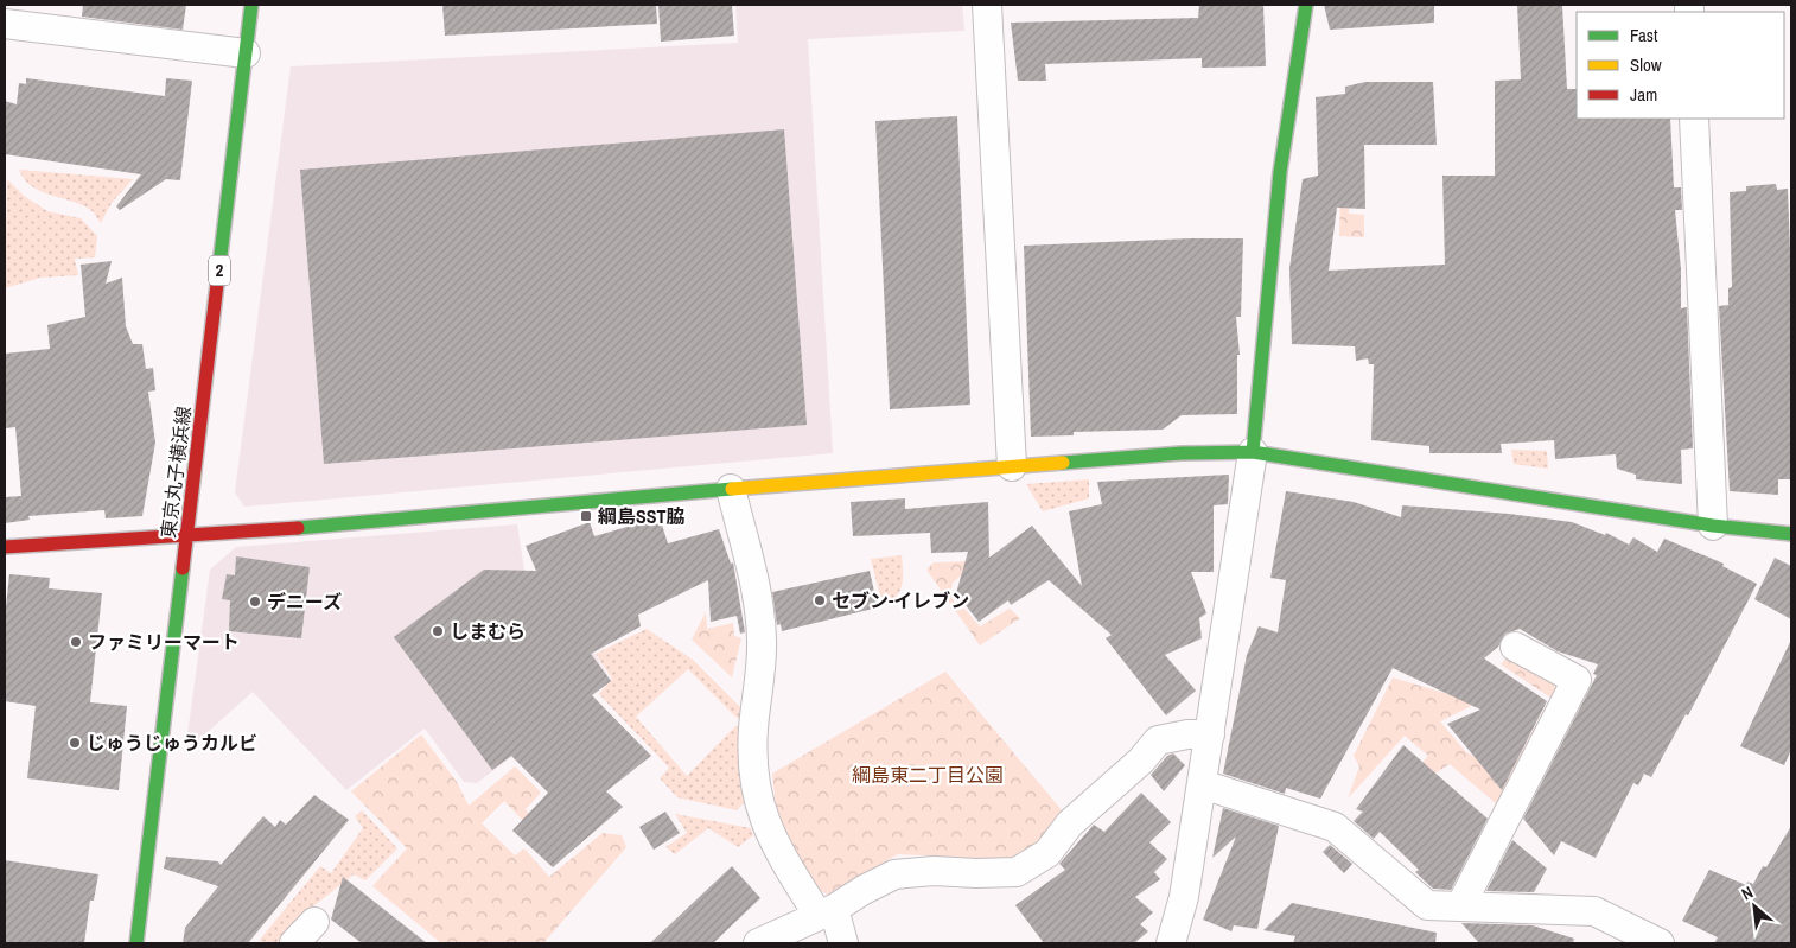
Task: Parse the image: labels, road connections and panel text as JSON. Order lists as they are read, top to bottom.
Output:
{
  "streets": {
    "street": ["2", "東京丸子横浜線"]
  },
  "parks": ["綱島東二丁目公園"],
  "places": {
    "transit": ["綱島SST脇"],
    "other": [
      "セブン-イレブン",
      "デニーズ",
      "しまむら",
      "ファミリーマート",
      "じゅうじゅうカルビ"
    ]
  },
  "legend": ["Fast", "Slow", "Jam"],
  "north": "top left"
}
